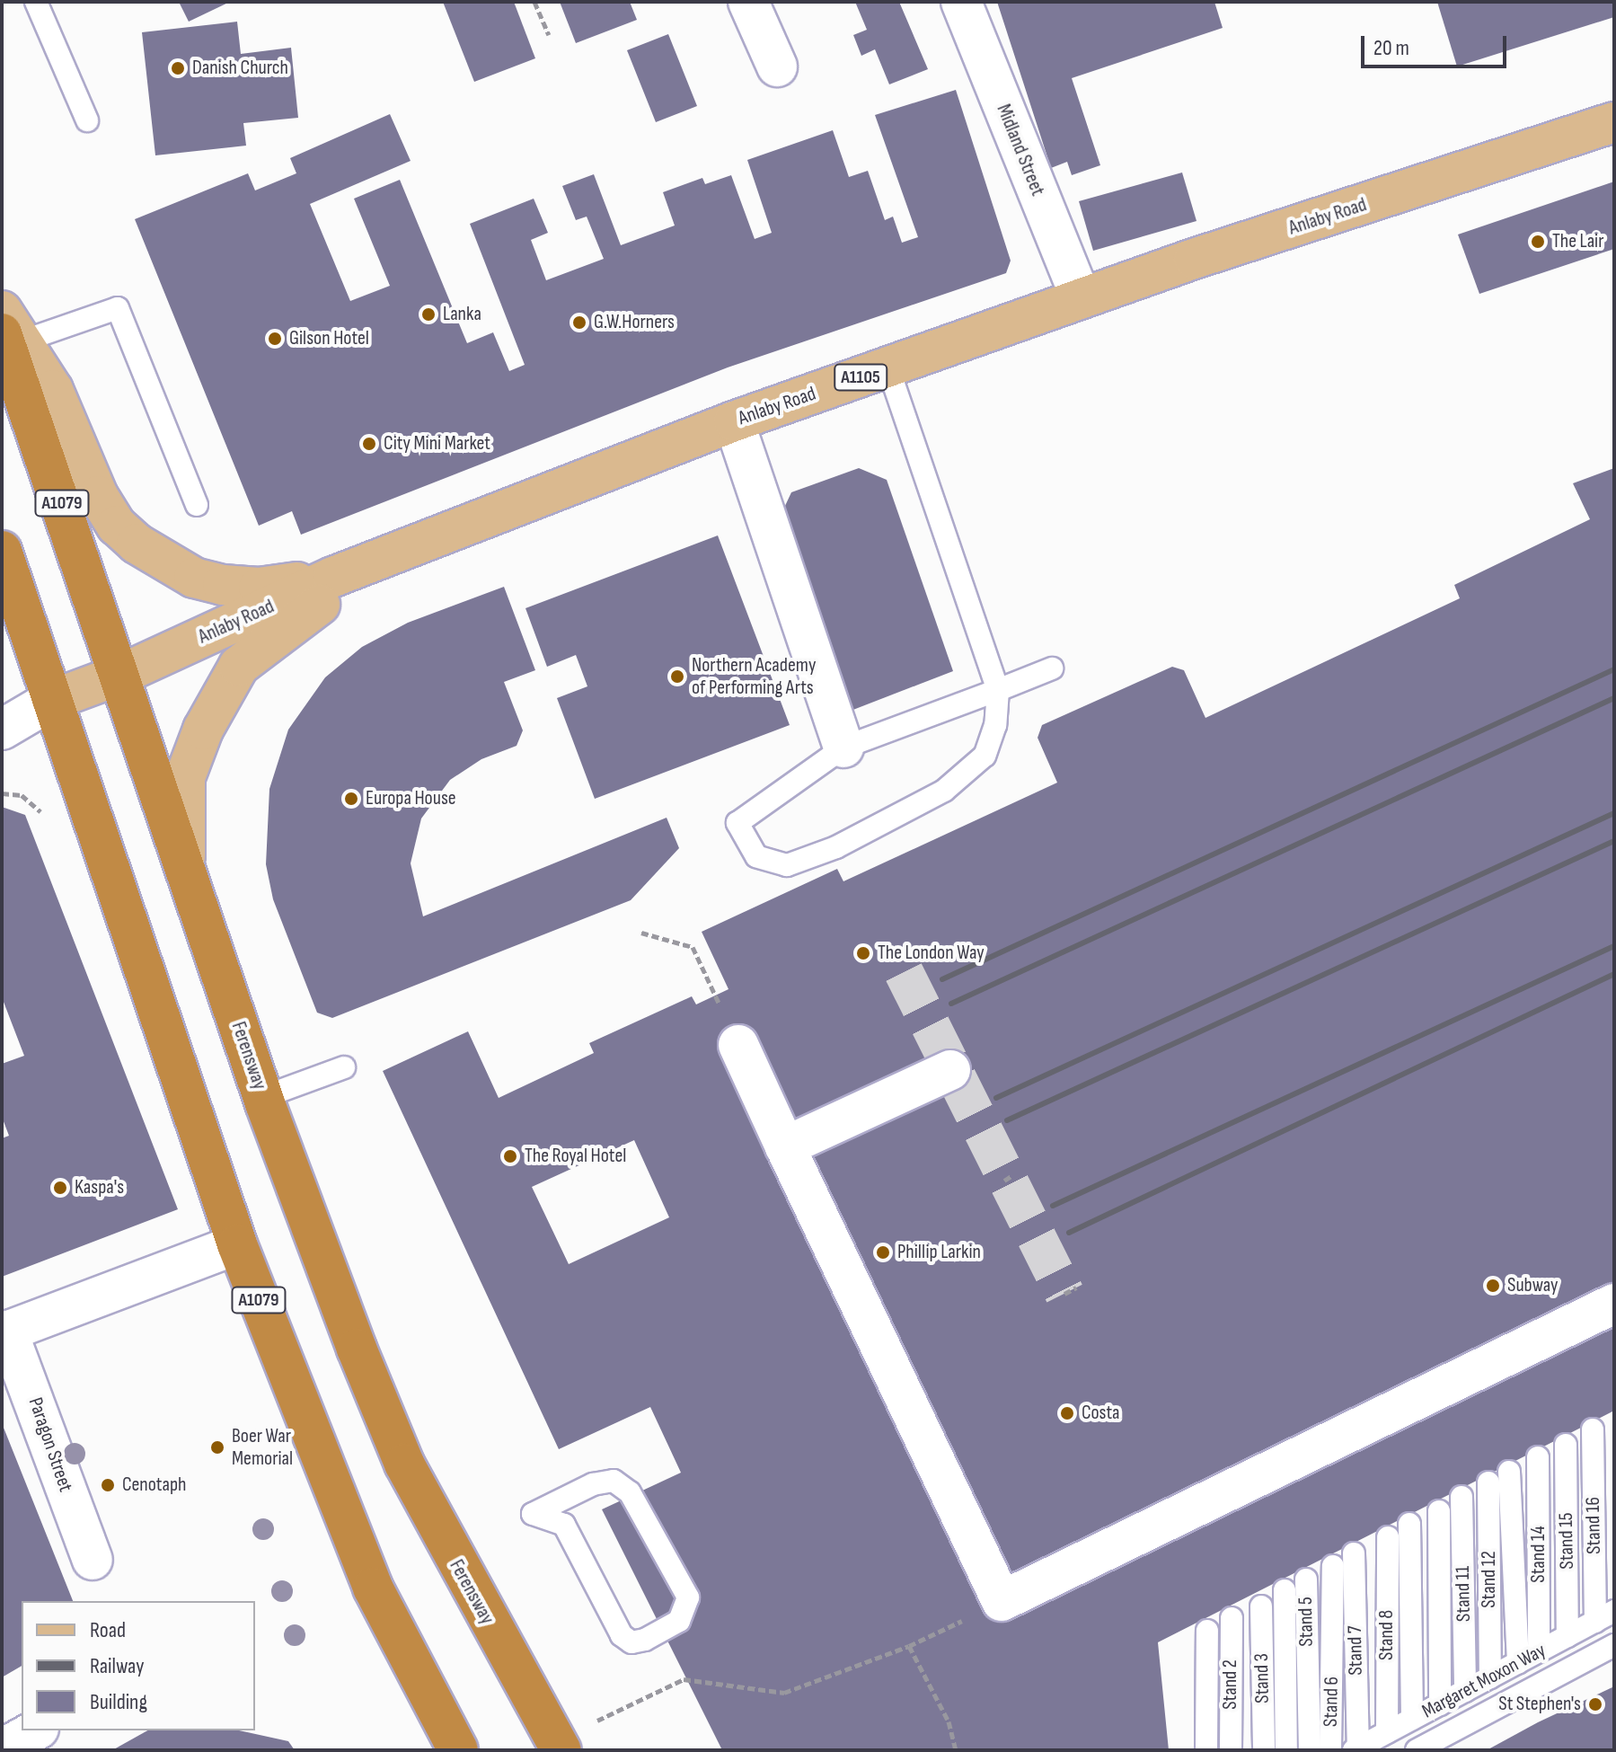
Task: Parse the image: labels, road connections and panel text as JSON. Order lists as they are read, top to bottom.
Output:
{
  "streets": {
    "highway": ["A1079", "Ferensway"],
    "main road": ["Anlaby Road", "A1105"],
    "street": ["Midland Street", "Paragon Street"],
    "lane": [
      "Stand 16",
      "Stand 15",
      "Stand 14",
      "Stand 12",
      "Stand 11",
      "Stand 5",
      "Stand 8",
      "Stand 7",
      "Stand 3",
      "Margaret Moxon Way",
      "Stand 2",
      "Stand 6"
    ]
  },
  "crossings": [
    ["Midland Street", "Anlaby Road"],
    ["Anlaby Road", "A1079"],
    ["Anlaby Road", "Ferensway"],
    ["Stand 16", "Margaret Moxon Way"],
    ["Stand 15", "Margaret Moxon Way"],
    ["Stand 14", "Margaret Moxon Way"],
    ["Stand 12", "Margaret Moxon Way"],
    ["Stand 11", "Margaret Moxon Way"],
    ["Stand 8", "Margaret Moxon Way"],
    ["Stand 7", "Margaret Moxon Way"]
  ],
  "places": [
    "Danish Church",
    "The Lair",
    "Lanka",
    "G.W.Horners",
    "Gilson Hotel",
    "City Mini Market",
    "Northern Academy of Performing Arts",
    "Europa House",
    "The London Way",
    "The Royal Hotel",
    "Kaspa's",
    "Phillip Larkin",
    "Subway",
    "Costa",
    "Boer War Memorial",
    "Cenotaph",
    "St Stephen's"
  ],
  "legend": ["Road", "Railway", "Building"],
  "scale_bar": "20 m"
}
